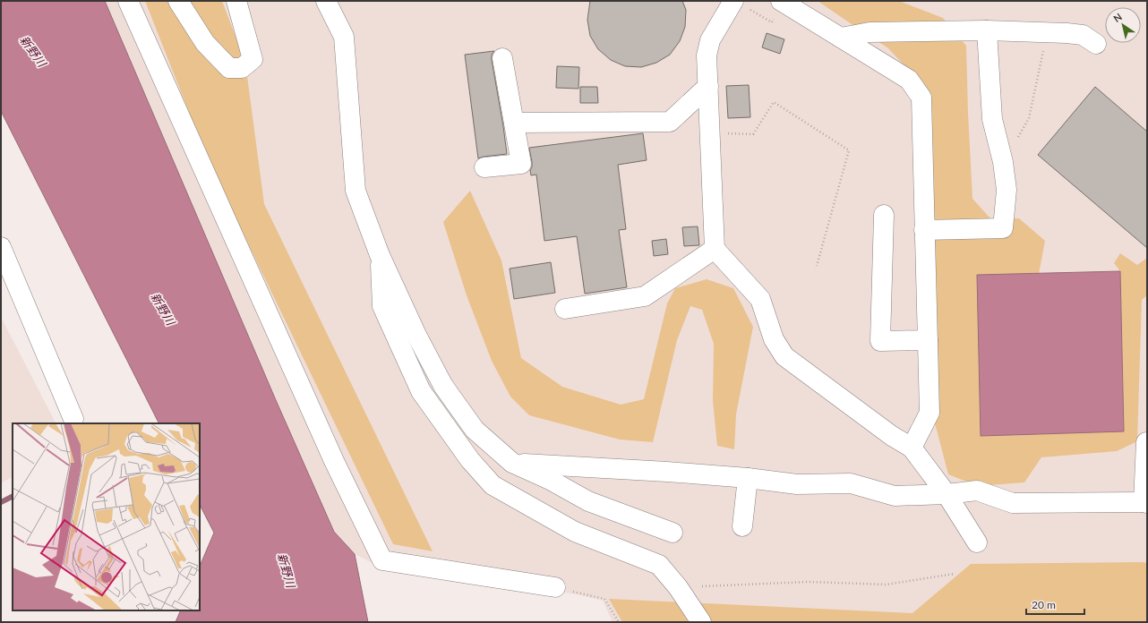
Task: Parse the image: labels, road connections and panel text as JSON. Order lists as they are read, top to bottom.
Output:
{
  "water": ["新野川"],
  "scale_bar": "20 m",
  "north": "top left"
}
